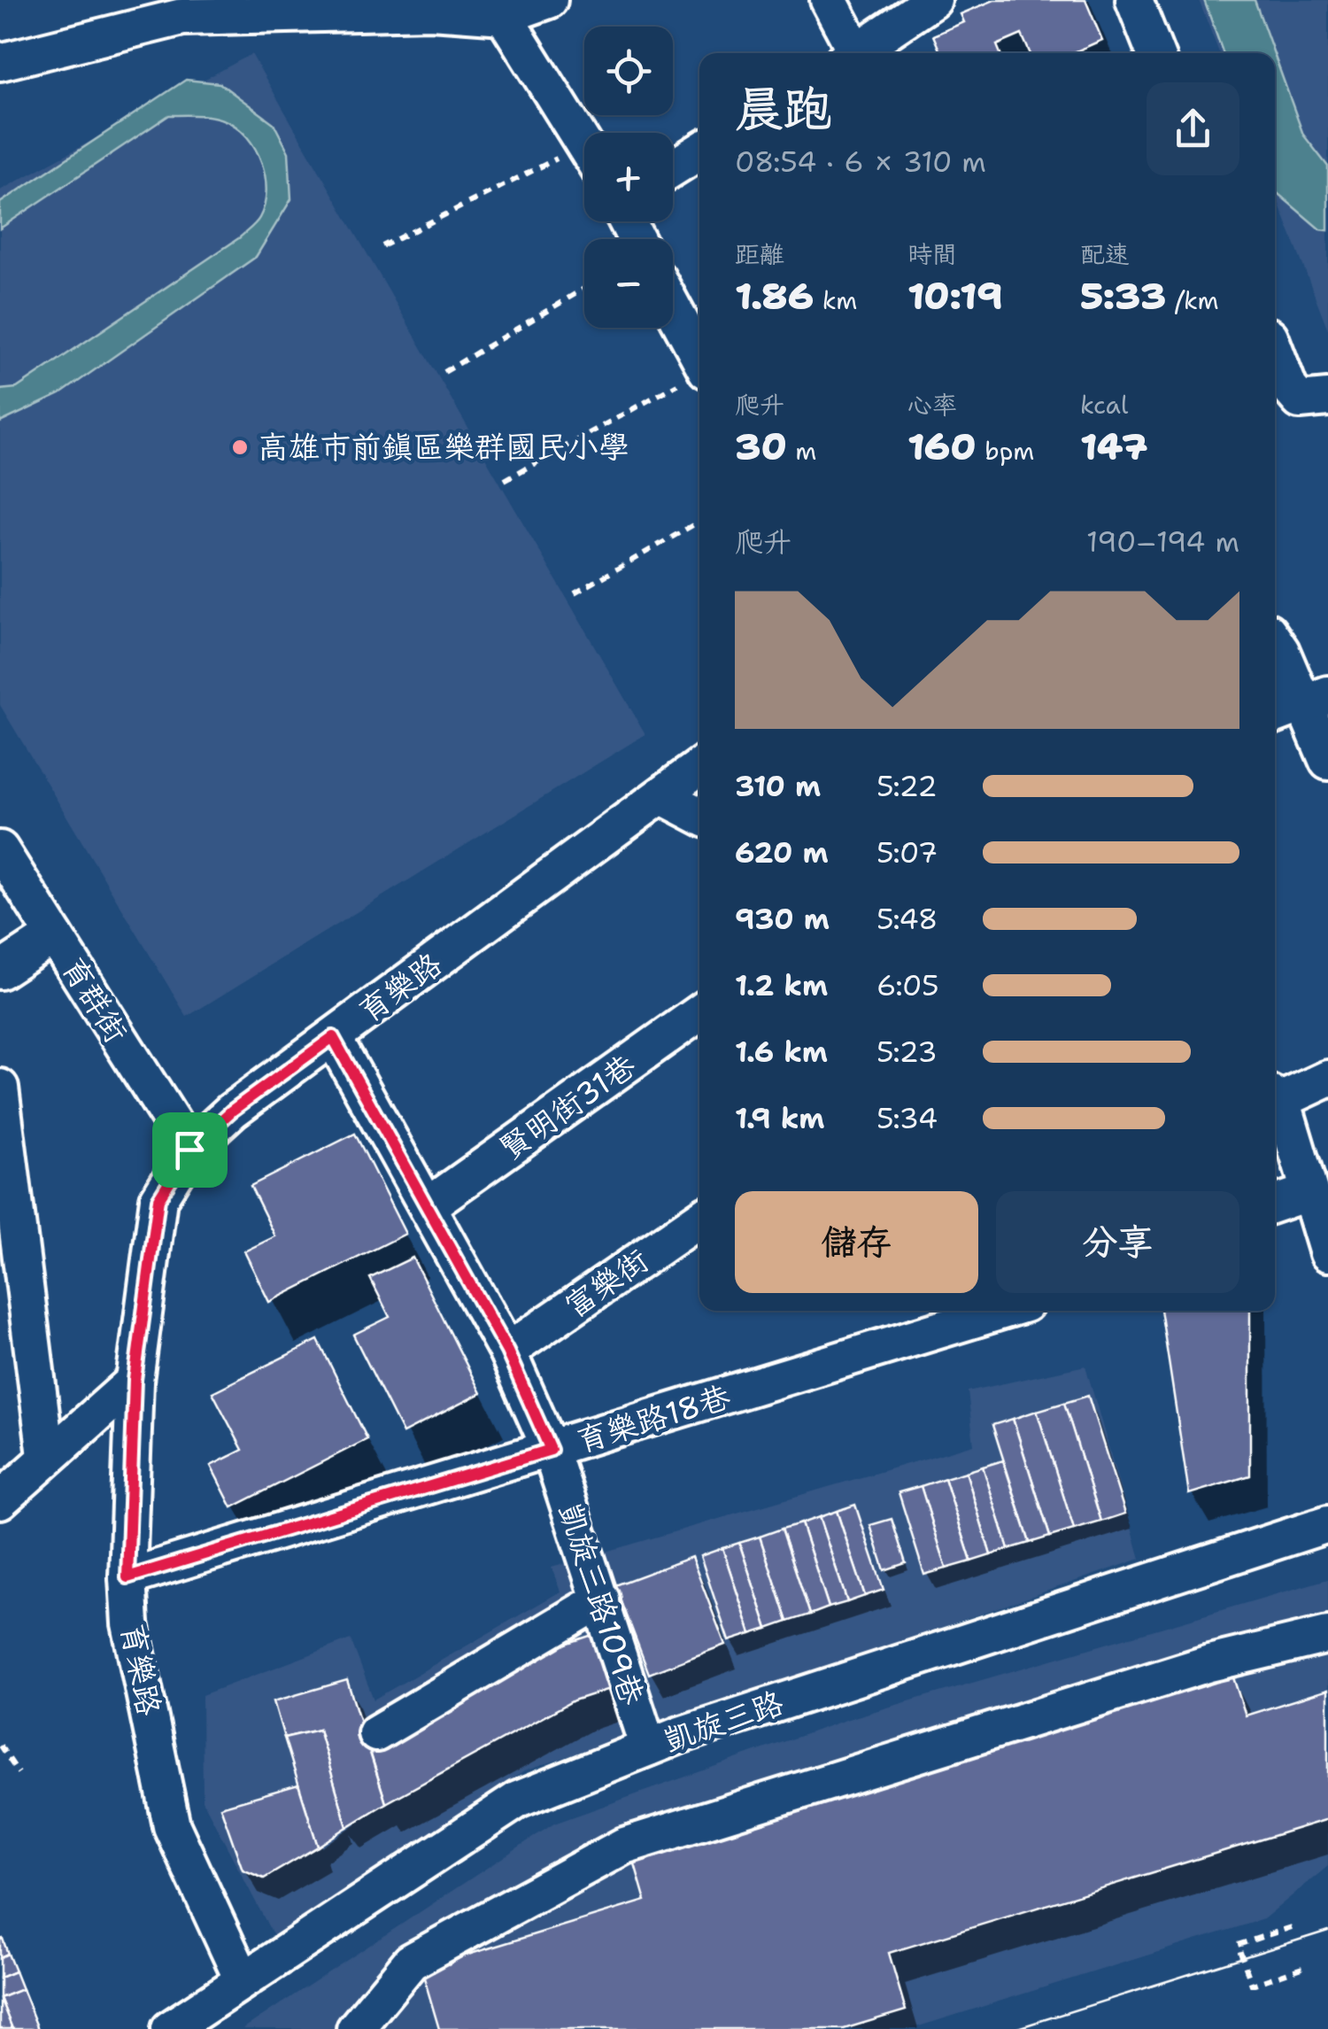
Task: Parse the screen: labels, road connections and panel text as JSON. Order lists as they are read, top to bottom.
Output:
{
  "streets": {
    "street": [
      "育樂路",
      "育群街",
      "賢明街31巷",
      "富樂街",
      "育樂路18巷",
      "凱旋三路109巷",
      "凱旋三路"
    ]
  },
  "crossings": [
    ["育樂路", "育群街"],
    ["育樂路", "育樂路18巷"],
    ["育樂路", "凱旋三路109巷"],
    ["育樂路", "凱旋三路"],
    ["賢明街31巷", "凱旋三路109巷"],
    ["富樂街", "凱旋三路109巷"],
    ["育樂路18巷", "凱旋三路109巷"],
    ["凱旋三路109巷", "凱旋三路"]
  ],
  "places": ["高雄市前鎮區樂群國民小學"],
  "page": {
    "map_buttons": ["+", "−"],
    "heading": ["晨跑", "08:54 · 6 × 310 m"],
    "stats": [
      ["距離", "1.86 km"],
      ["時間", "10:19"],
      ["配速", "5:33 /km"],
      ["爬升", "30 m"],
      ["心率", "160 bpm"],
      ["kcal", "147"]
    ],
    "chart": ["爬升", "190–194 m"],
    "list": [
      {
        "name": "310 m",
        "note": "5:22"
      },
      {
        "name": "620 m",
        "note": "5:07"
      },
      {
        "name": "930 m",
        "note": "5:48"
      },
      {
        "name": "1.2 km",
        "note": "6:05"
      },
      {
        "name": "1.6 km",
        "note": "5:23"
      },
      {
        "name": "1.9 km",
        "note": "5:34"
      }
    ],
    "buttons": ["儲存", "分享"]
  }
}
